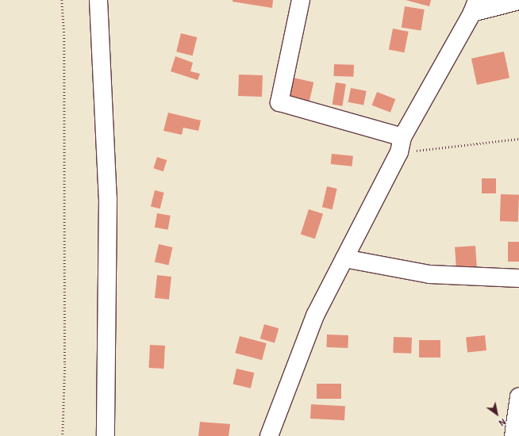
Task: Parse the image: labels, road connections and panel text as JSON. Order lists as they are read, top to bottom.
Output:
{
  "north": "bottom right"
}
